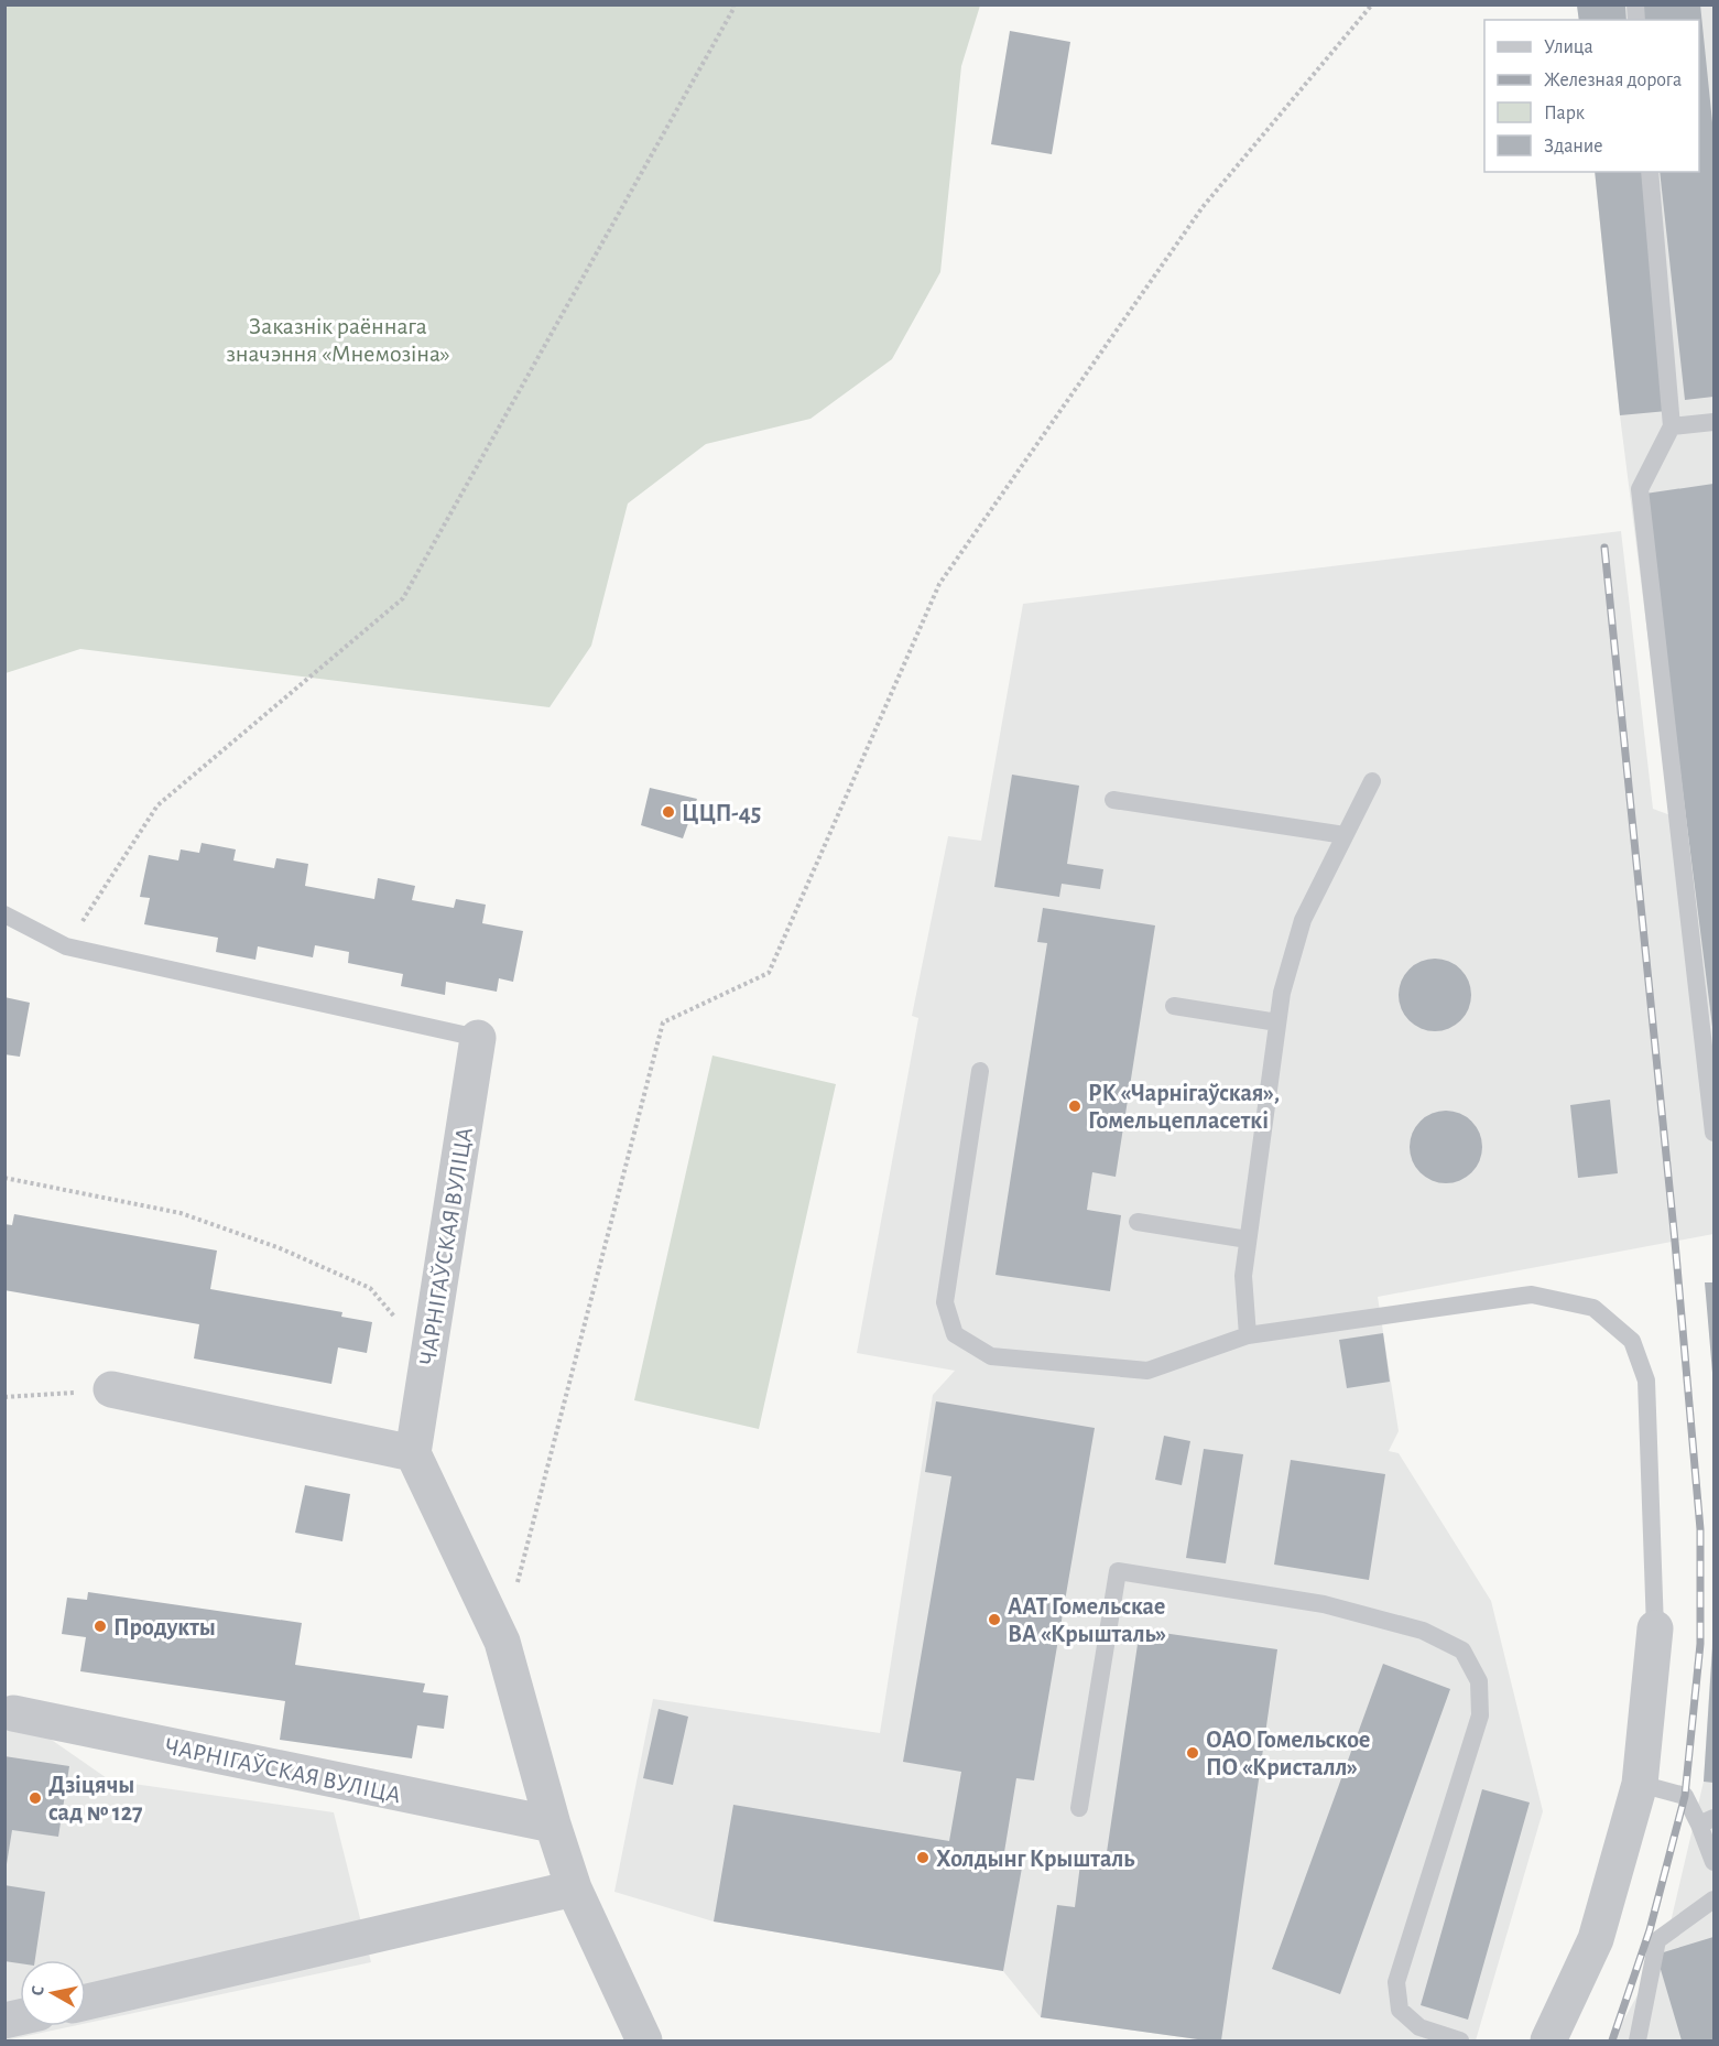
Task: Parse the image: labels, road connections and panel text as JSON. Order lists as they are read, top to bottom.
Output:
{
  "streets": {
    "street": ["ЧАРНІГАЎСКАЯ ВУЛІЦА"]
  },
  "parks": ["Заказнік раённага значэння «Мнемозіна»"],
  "places": [
    "ЦЦП-45",
    "РК «Чарнігаўская», Гомельцепласеткі",
    "ААТ Гомельскае ВА «Крышталь»",
    "Продукты",
    "ОАО Гомельское ПО «Кристалл»",
    "Дзіцячы сад № 127",
    "Холдынг Крышталь"
  ],
  "legend": [
    "Улица",
    "Железная дорога",
    "Парк",
    "Здание"
  ],
  "north": "left"
}
